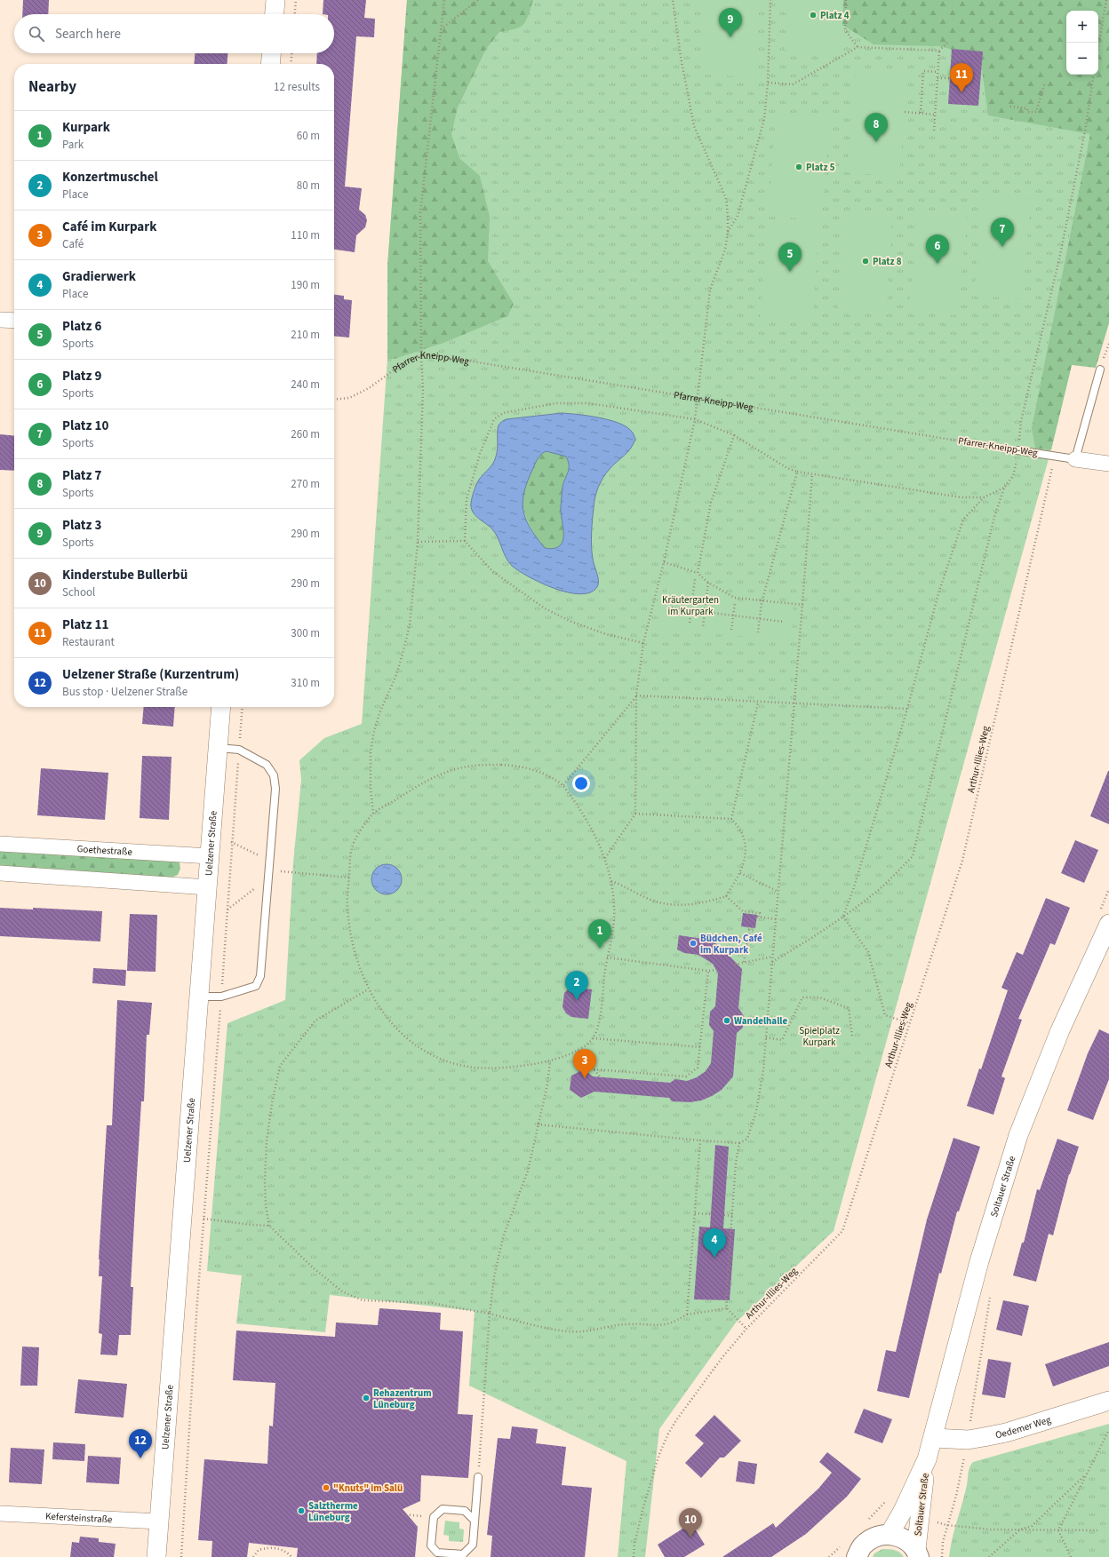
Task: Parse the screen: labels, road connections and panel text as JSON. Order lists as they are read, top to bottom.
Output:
{
  "streets": {
    "main road": ["Soltauer Straße"],
    "street": [
      "Pfarrer-Kneipp-Weg",
      "Uelzener Straße",
      "Goethestraße",
      "Oedemer Weg",
      "Kefersteinstraße"
    ],
    "path": ["Arthur-Illies-Weg"]
  },
  "crossings": [
    ["Pfarrer-Kneipp-Weg", "Arthur-Illies-Weg"],
    ["Uelzener Straße", "Goethestraße"],
    ["Uelzener Straße", "Kefersteinstraße"],
    ["Soltauer Straße", "Oedemer Weg"]
  ],
  "parks": ["Kräutergarten im Kurpark", "Spielplatz Kurpark"],
  "places": [
    "Platz 4",
    "Platz 5",
    "Platz 8",
    "Büdchen, Café im Kurpark",
    "Wandelhalle",
    "Rehazentrum Lüneburg",
    "\"Knuts\" im Salü",
    "Salztherme Lüneburg"
  ],
  "page": {
    "pins": [
      "9",
      "11",
      "8",
      "7",
      "6",
      "5",
      "1",
      "2",
      "3",
      "4",
      "12",
      "10"
    ],
    "map_buttons": ["+", "−"],
    "search": "Search here",
    "heading": ["Nearby", "12 results"],
    "list": [
      {
        "mark": "1",
        "name": "Kurpark",
        "note": "Park",
        "value": "60 m"
      },
      {
        "mark": "2",
        "name": "Konzertmuschel",
        "note": "Place",
        "value": "80 m"
      },
      {
        "mark": "3",
        "name": "Café im Kurpark",
        "note": "Café",
        "value": "110 m"
      },
      {
        "mark": "4",
        "name": "Gradierwerk",
        "note": "Place",
        "value": "190 m"
      },
      {
        "mark": "5",
        "name": "Platz 6",
        "note": "Sports",
        "value": "210 m"
      },
      {
        "mark": "6",
        "name": "Platz 9",
        "note": "Sports",
        "value": "240 m"
      },
      {
        "mark": "7",
        "name": "Platz 10",
        "note": "Sports",
        "value": "260 m"
      },
      {
        "mark": "8",
        "name": "Platz 7",
        "note": "Sports",
        "value": "270 m"
      },
      {
        "mark": "9",
        "name": "Platz 3",
        "note": "Sports",
        "value": "290 m"
      },
      {
        "mark": "10",
        "name": "Kinderstube Bullerbü",
        "note": "School",
        "value": "290 m"
      },
      {
        "mark": "11",
        "name": "Platz 11",
        "note": "Restaurant",
        "value": "300 m"
      },
      {
        "mark": "12",
        "name": "Uelzener Straße (Kurzentrum)",
        "note": "Bus stop · Uelzener Straße",
        "value": "310 m"
      }
    ]
  }
}
